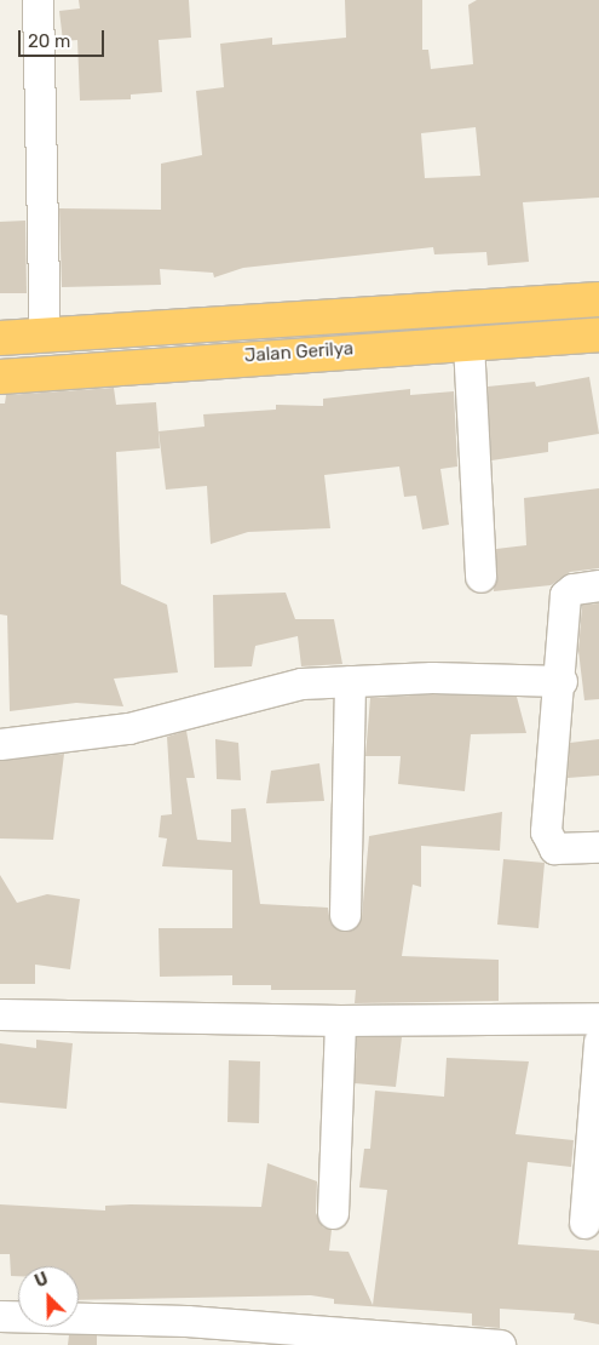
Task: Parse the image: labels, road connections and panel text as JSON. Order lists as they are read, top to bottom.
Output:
{
  "streets": {
    "highway": ["Jalan Gerilya"]
  },
  "scale_bar": "20 m",
  "north": "top left"
}
